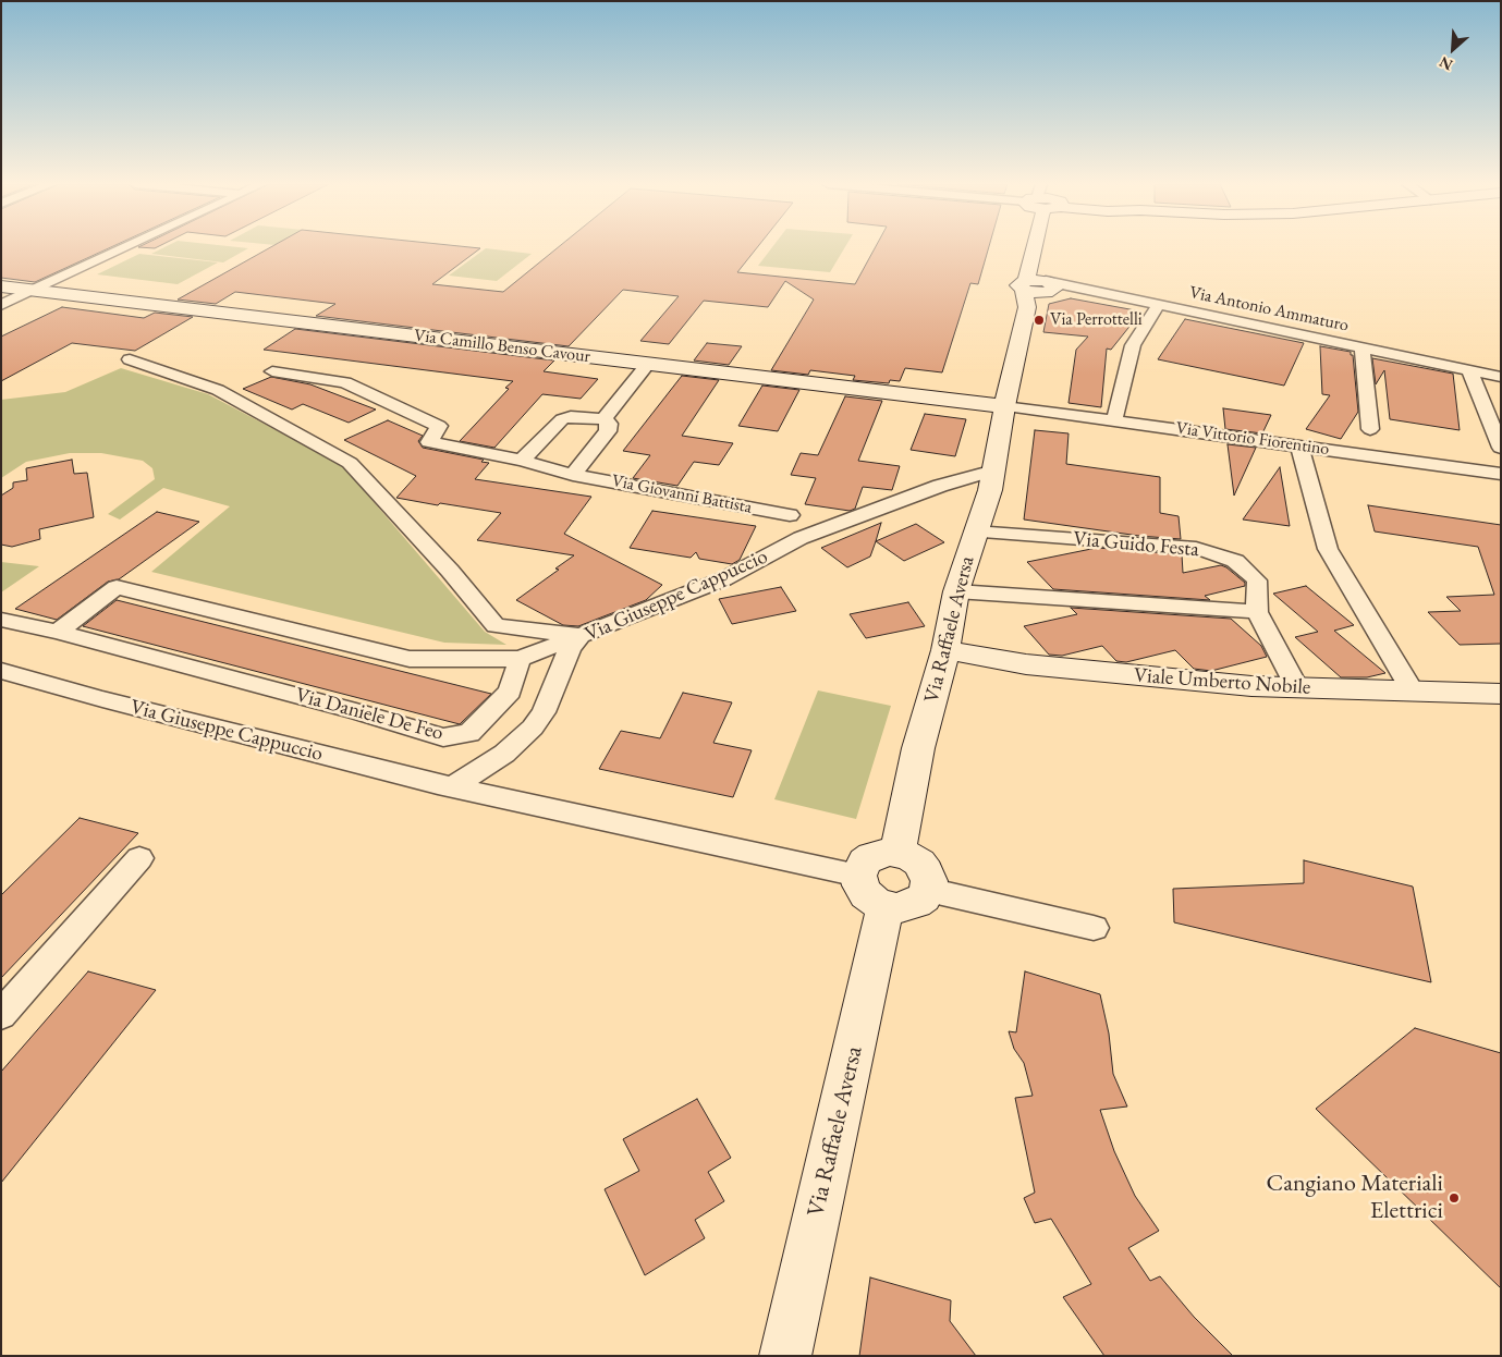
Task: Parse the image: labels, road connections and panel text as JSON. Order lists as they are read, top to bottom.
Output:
{
  "streets": {
    "main road": ["Via Camillo Benso Cavour", "Via Raffaele Aversa", "Viale Umberto Nobile"],
    "street": [
      "Via Antonio Ammaturo",
      "Via Vittorio Fiorentino",
      "Via Giovanni Battista",
      "Via Guido Festa",
      "Via Giuseppe Cappuccio",
      "Via Daniele De Feo"
    ]
  },
  "crossings": [
    ["Via Antonio Ammaturo", "Via Raffaele Aversa"],
    ["Via Camillo Benso Cavour", "Via Vittorio Fiorentino"],
    ["Via Camillo Benso Cavour", "Via Giovanni Battista"],
    ["Via Camillo Benso Cavour", "Via Raffaele Aversa"],
    ["Via Vittorio Fiorentino", "Via Raffaele Aversa"],
    ["Via Guido Festa", "Via Raffaele Aversa"],
    ["Via Guido Festa", "Viale Umberto Nobile"],
    ["Via Giuseppe Cappuccio", "Via Raffaele Aversa"],
    ["Via Raffaele Aversa", "Viale Umberto Nobile"]
  ],
  "places": ["Via Perrottelli", "Cangiano Materiali Elettrici"],
  "north": "bottom left"
}
